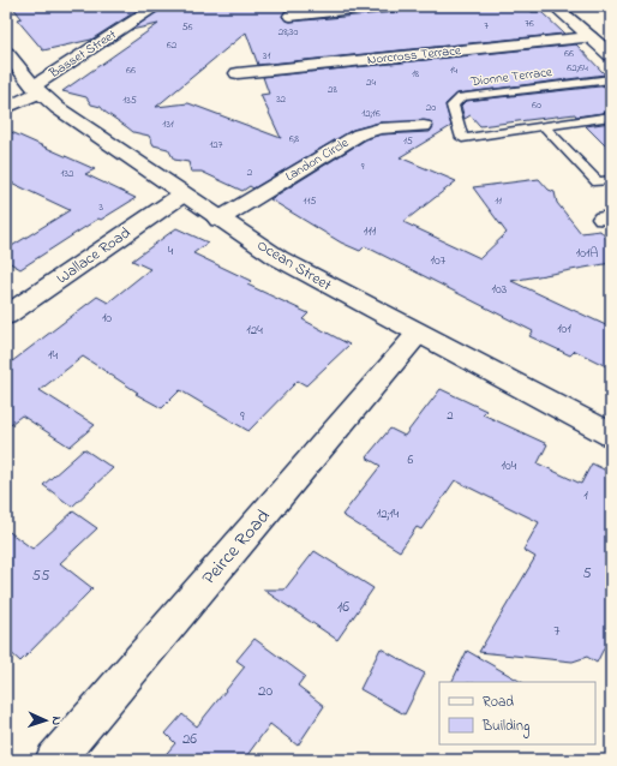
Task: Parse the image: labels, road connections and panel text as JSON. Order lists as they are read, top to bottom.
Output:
{
  "streets": {
    "street": [
      "Basset Street",
      "Norcross Terrace",
      "Landon Circle",
      "Wallace Road",
      "Ocean Street",
      "Peirce Road"
    ],
    "lane": ["Dionne Terrace"]
  },
  "crossings": [
    ["Basset Street", "Ocean Street"],
    ["Landon Circle", "Ocean Street"],
    ["Wallace Road", "Ocean Street"],
    ["Ocean Street", "Peirce Road"]
  ],
  "house_numbers": [
    "76",
    "7",
    "56",
    "28;30",
    "62",
    "66",
    "31",
    "62;64",
    "66",
    "14",
    "18",
    "24",
    "28",
    "32",
    "135",
    "60",
    "20",
    "12;16",
    "131",
    "6;8",
    "15",
    "127",
    "9",
    "2",
    "132",
    "115",
    "11",
    "3",
    "111",
    "4",
    "101A",
    "107",
    "103",
    "10",
    "101",
    "124",
    "14",
    "2",
    "9",
    "6",
    "104",
    "1",
    "12;14",
    "5",
    "55",
    "16",
    "7",
    "20",
    "26"
  ],
  "legend": ["Road", "Building"],
  "north": "right"
}
